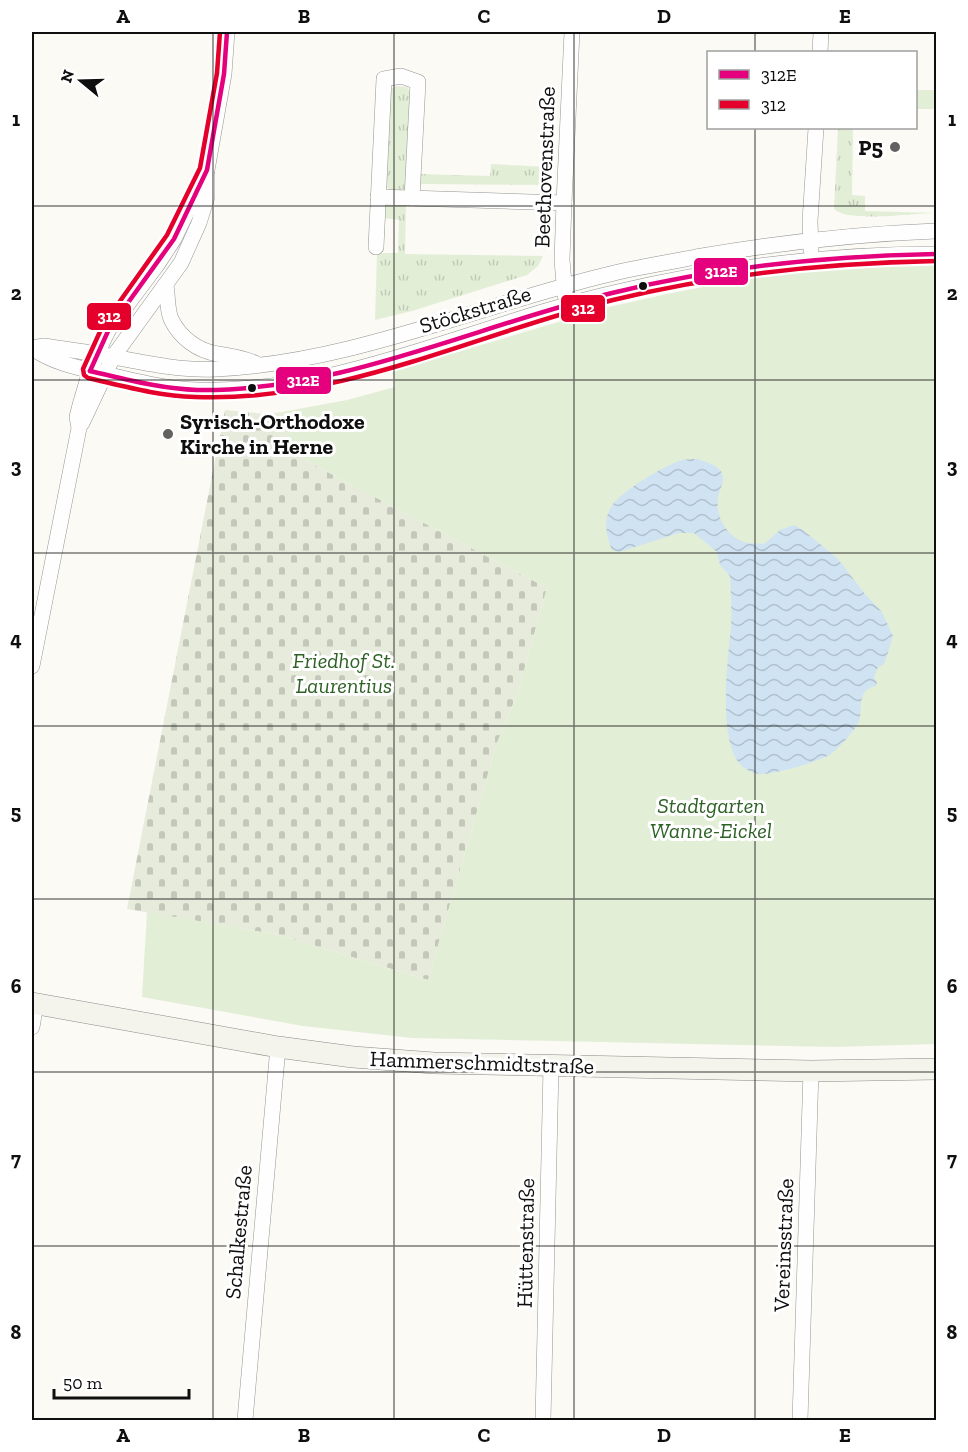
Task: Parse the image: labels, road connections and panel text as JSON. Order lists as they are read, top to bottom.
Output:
{
  "streets": {
    "main road": ["Hammerschmidtstraße"],
    "street": [
      "Beethovenstraße",
      "Stöckstraße",
      "Schalkestraße",
      "Hüttenstraße",
      "Vereinsstraße"
    ]
  },
  "crossings": [
    ["Beethovenstraße", "Stöckstraße"],
    ["Hammerschmidtstraße", "Schalkestraße"],
    ["Hammerschmidtstraße", "Hüttenstraße"],
    ["Hammerschmidtstraße", "Vereinsstraße"]
  ],
  "parks": ["Friedhof St. Laurentius", "Stadtgarten Wanne-Eickel"],
  "places": ["P5", "Syrisch-Orthodoxe Kirche in Herne"],
  "lines": ["transit line 312E", "transit line 312"],
  "legend": ["312E", "312"],
  "scale_bar": "50 m",
  "north": "left",
  "grid": {
    "columns": [
      "A",
      "B",
      "C",
      "D",
      "E"
    ],
    "rows": [
      "1",
      "2",
      "3",
      "4",
      "5",
      "6",
      "7",
      "8"
    ]
  }
}
